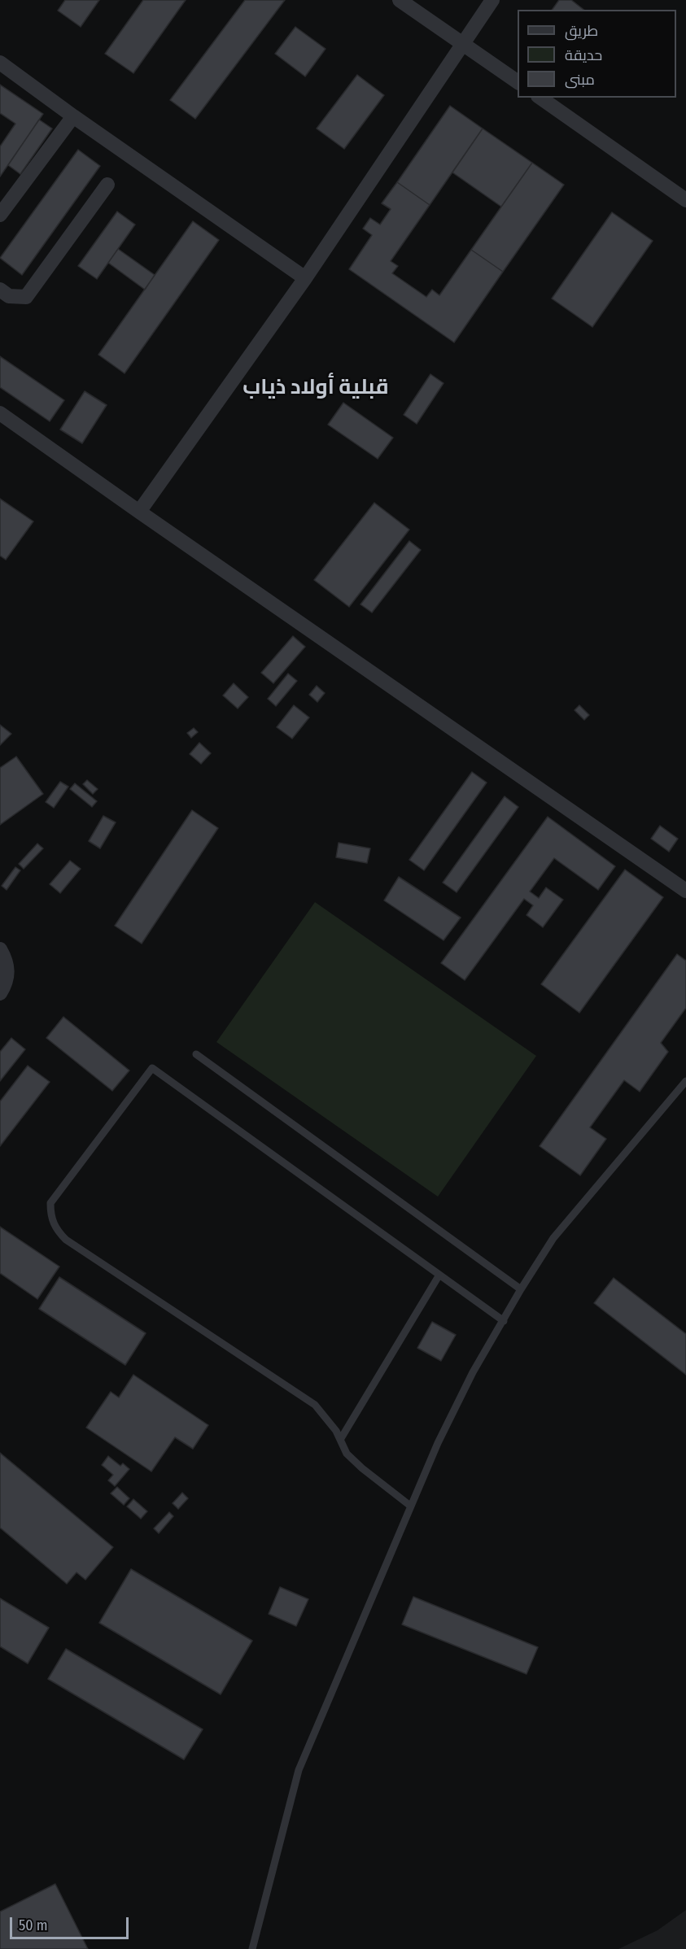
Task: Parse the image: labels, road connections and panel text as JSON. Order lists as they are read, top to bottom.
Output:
{
  "districts": ["قبلية أولاد ذياب"],
  "legend": ["طريق", "حديقة", "مبنى"],
  "scale_bar": "50 m"
}
